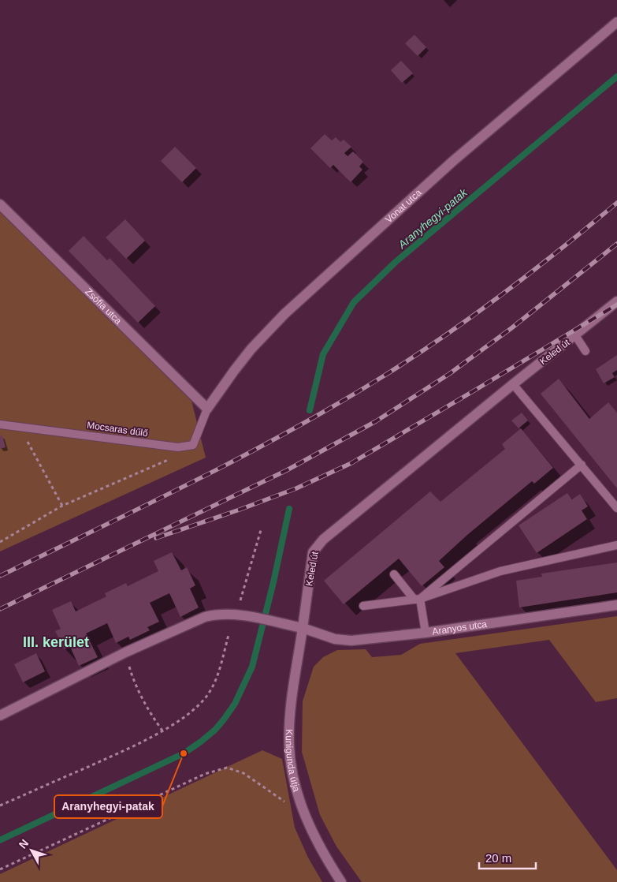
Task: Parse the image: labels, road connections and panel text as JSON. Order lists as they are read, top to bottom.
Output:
{
  "streets": {
    "street": [
      "Vonat utca",
      "Zsófia utca",
      "Keled út",
      "Aranyos utca",
      "Kunigunda útja"
    ],
    "lane": ["Mocsaras dűlő"]
  },
  "crossings": [
    ["Vonat utca", "Zsófia utca"],
    ["Keled út", "Aranyos utca"],
    ["Keled út", "Kunigunda útja"],
    ["Aranyos utca", "Kunigunda útja"]
  ],
  "districts": ["III. kerület"],
  "water": ["Aranyhegyi-patak"],
  "places": ["Aranyhegyi-patak"],
  "scale_bar": "20 m",
  "north": "top left"
}
